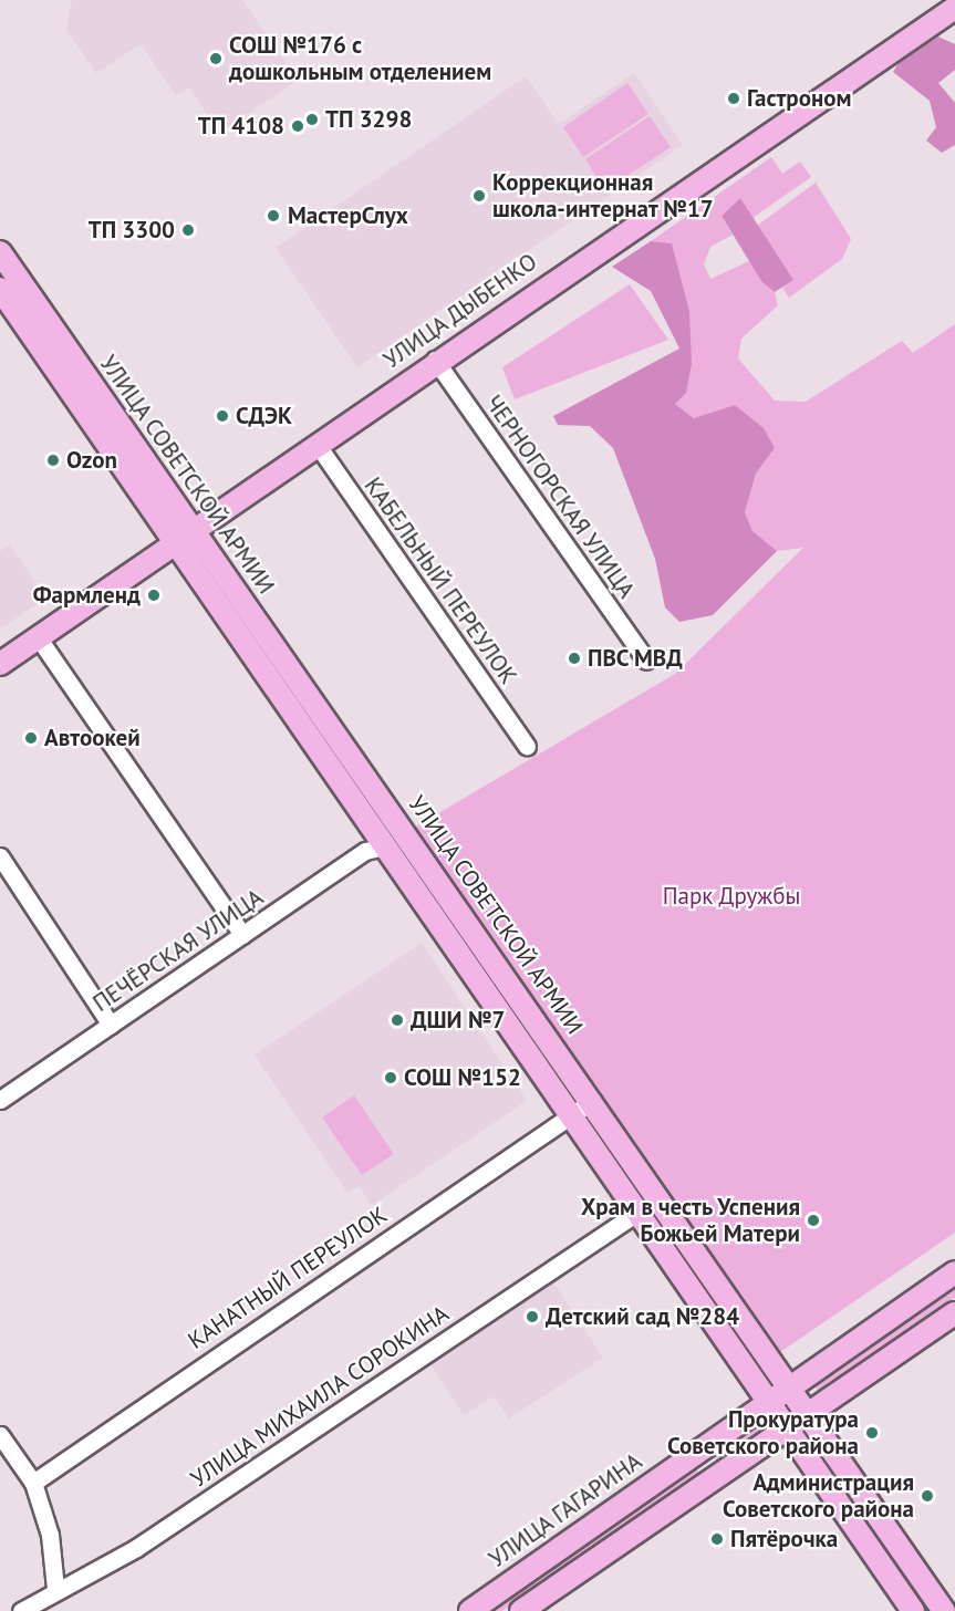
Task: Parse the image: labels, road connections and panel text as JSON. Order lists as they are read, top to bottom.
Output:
{
  "streets": {
    "main road": ["УЛИЦА ДЫБЕНКО", "УЛИЦА СОВЕТСКОЙ АРМИИ", "УЛИЦА ГАГАРИНА"],
    "street": [
      "ЧЕРНОГОРСКАЯ УЛИЦА",
      "КАБЕЛЬНЫЙ ПЕРЕУЛОК",
      "ПЕЧЁРСКАЯ УЛИЦА",
      "КАНАТНЫЙ ПЕРЕУЛОК",
      "УЛИЦА МИХАИЛА СОРОКИНА"
    ]
  },
  "crossings": [
    ["УЛИЦА ДЫБЕНКО", "УЛИЦА СОВЕТСКОЙ АРМИИ"],
    ["УЛИЦА ДЫБЕНКО", "ЧЕРНОГОРСКАЯ УЛИЦА"],
    ["УЛИЦА ДЫБЕНКО", "КАБЕЛЬНЫЙ ПЕРЕУЛОК"],
    ["УЛИЦА СОВЕТСКОЙ АРМИИ", "ПЕЧЁРСКАЯ УЛИЦА"],
    ["УЛИЦА СОВЕТСКОЙ АРМИИ", "КАНАТНЫЙ ПЕРЕУЛОК"],
    ["УЛИЦА СОВЕТСКОЙ АРМИИ", "УЛИЦА МИХАИЛА СОРОКИНА"],
    ["УЛИЦА СОВЕТСКОЙ АРМИИ", "УЛИЦА ГАГАРИНА"]
  ],
  "parks": ["Парк Дружбы"],
  "places": [
    "СОШ №176 с дошкольным отделением",
    "Гастроном",
    "ТП 3298",
    "ТП 4108",
    "Коррекционная школа-интернат №17",
    "МастерСлух",
    "ТП 3300",
    "СДЭК",
    "Ozon",
    "Фармленд",
    "ПВС МВД",
    "Автоокей",
    "ДШИ №7",
    "СОШ №152",
    "Храм в честь Успения Божьей Матери",
    "Детский сад №284",
    "Прокуратура Советского района",
    "Администрация Советского района",
    "Пятёрочка"
  ]
}
